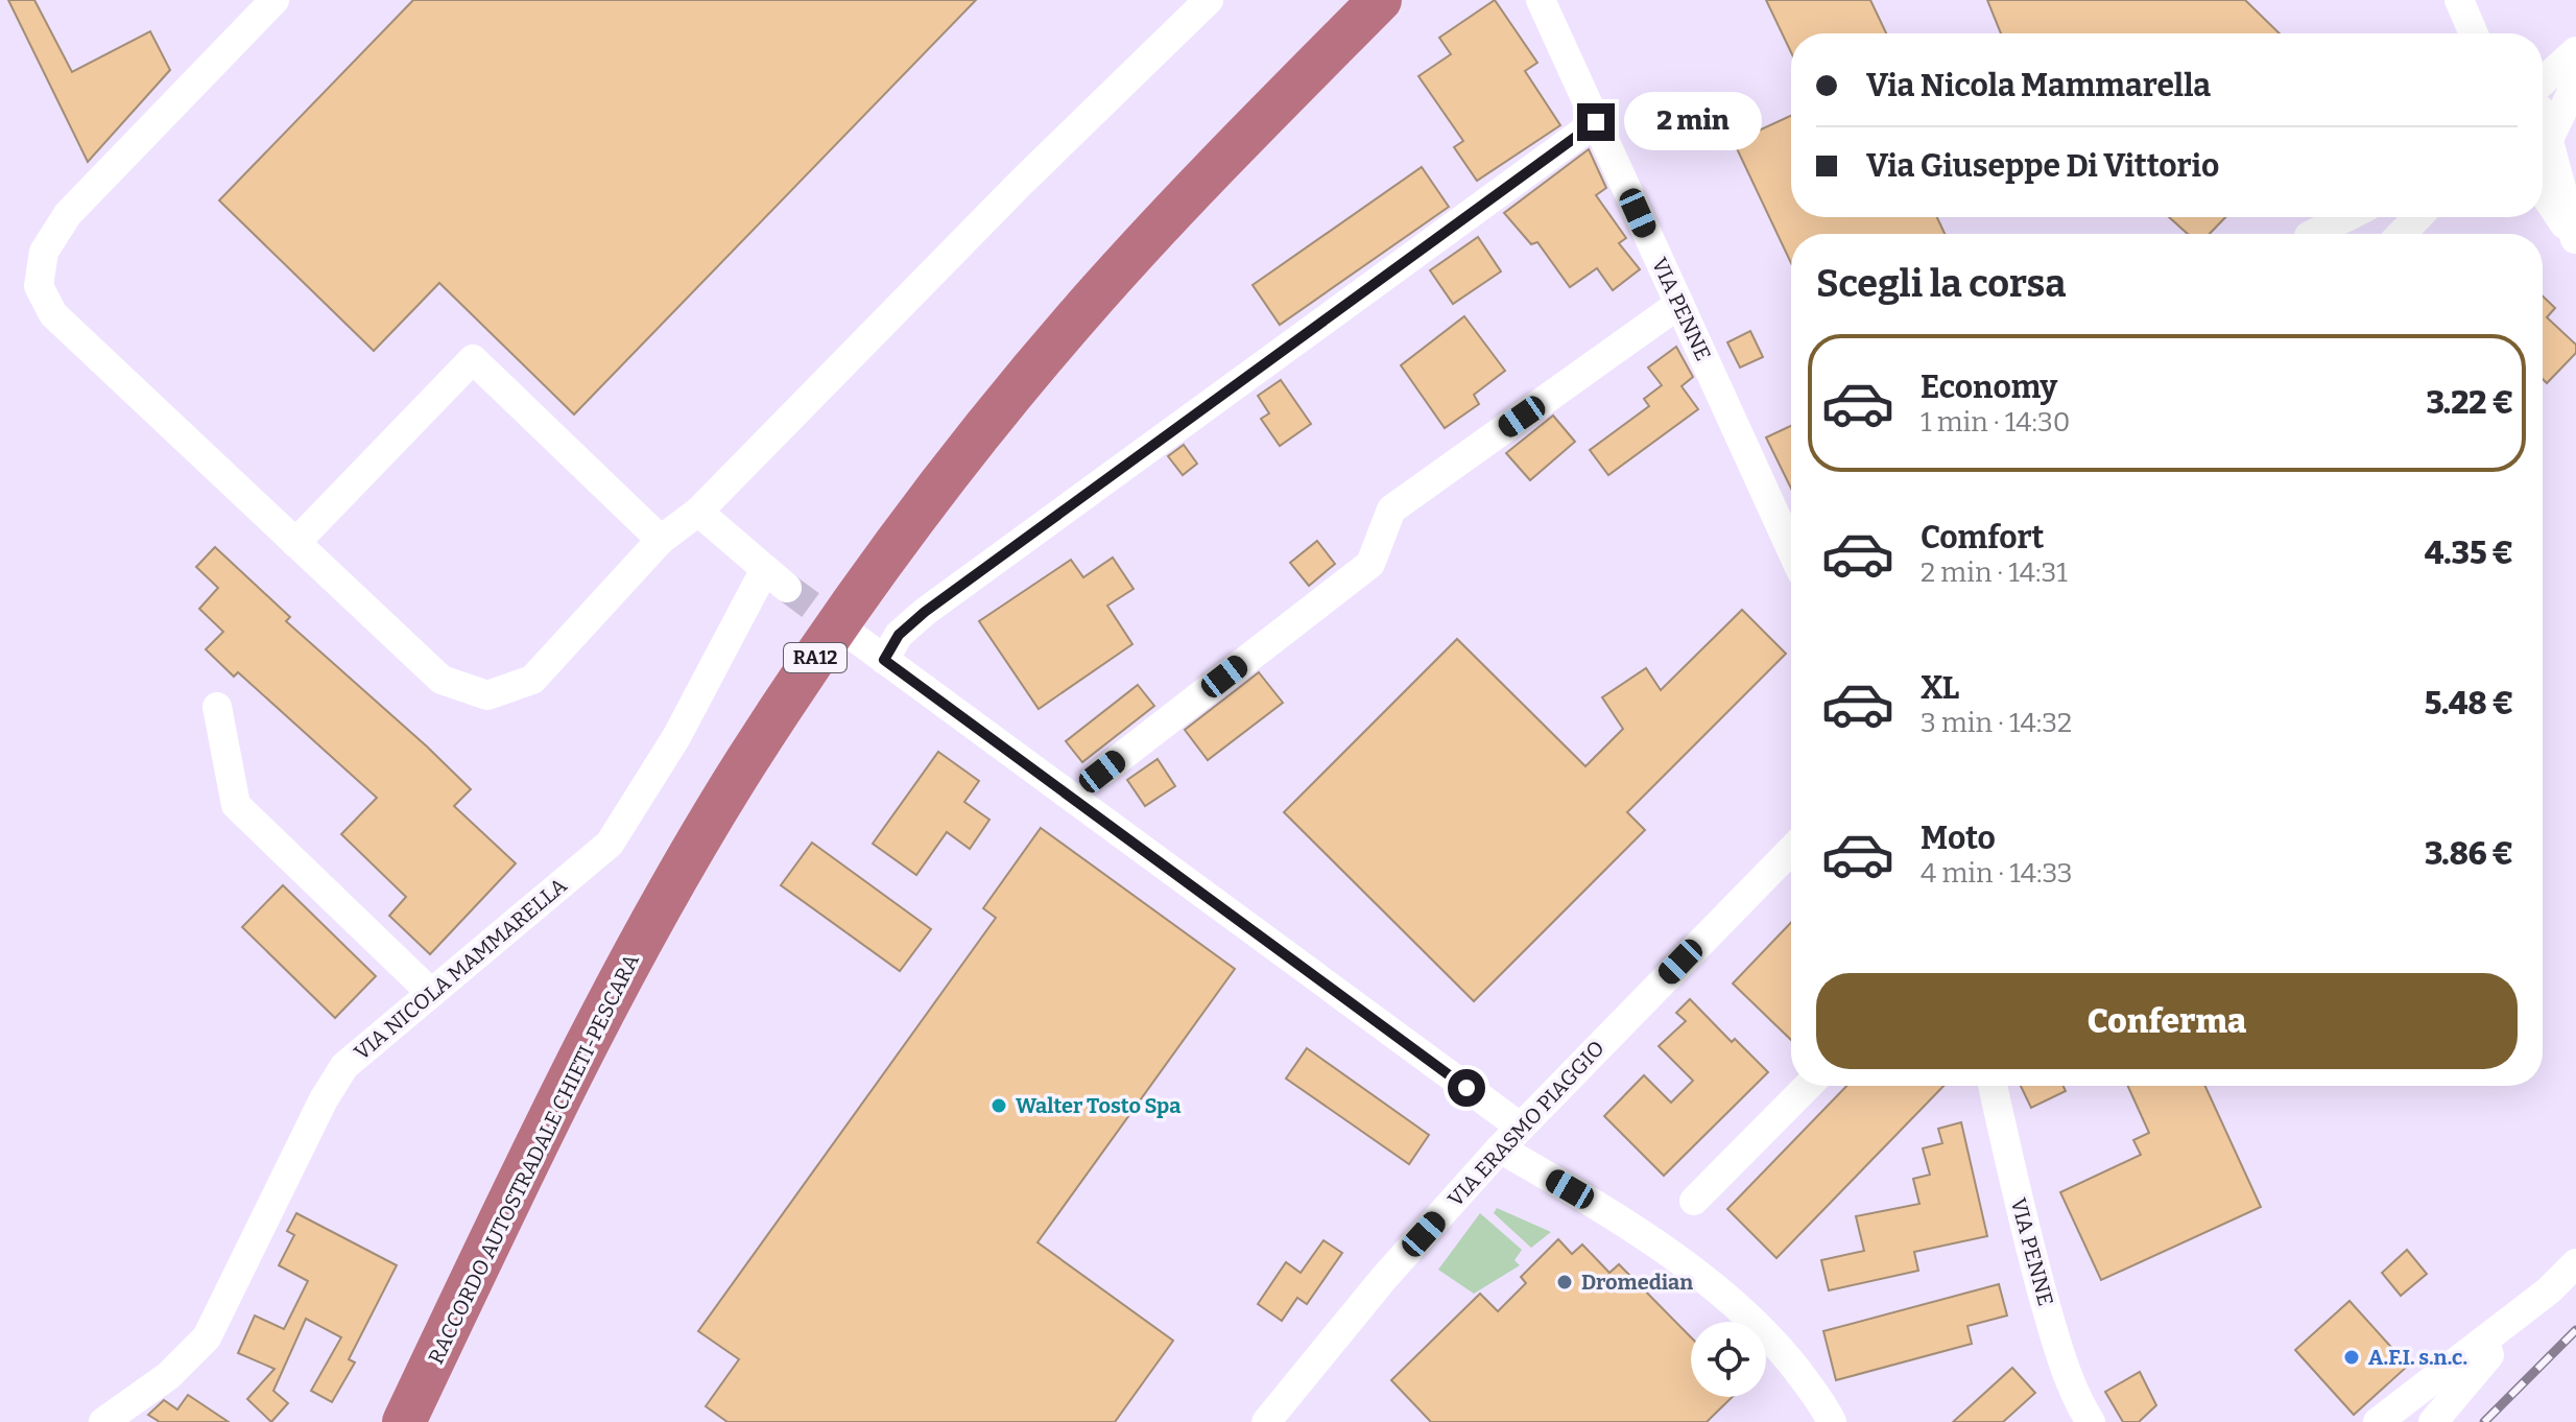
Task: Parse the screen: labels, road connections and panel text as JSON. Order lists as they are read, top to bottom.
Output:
{
  "streets": {
    "highway": ["RA12", "RACCORDO AUTOSTRADALE CHIETI-PESCARA"],
    "street": ["VIA PENNE", "VIA NICOLA MAMMARELLA", "VIA ERASMO PIAGGIO"]
  },
  "places": ["Walter Tosto Spa", "Dromedian", "A.F.I. s.n.c."],
  "page": {
    "banner": ["Via Nicola Mammarella", "Via Giuseppe Di Vittorio"],
    "bubble": "2 min",
    "heading": "Scegli la corsa",
    "list": [
      {
        "name": "Economy",
        "note": "1 min · 14:30",
        "value": "3.22 €"
      },
      {
        "name": "Comfort",
        "note": "2 min · 14:31",
        "value": "4.35 €"
      },
      {
        "name": "XL",
        "note": "3 min · 14:32",
        "value": "5.48 €"
      },
      {
        "name": "Moto",
        "note": "4 min · 14:33",
        "value": "3.86 €"
      }
    ],
    "buttons": "Conferma"
  }
}
